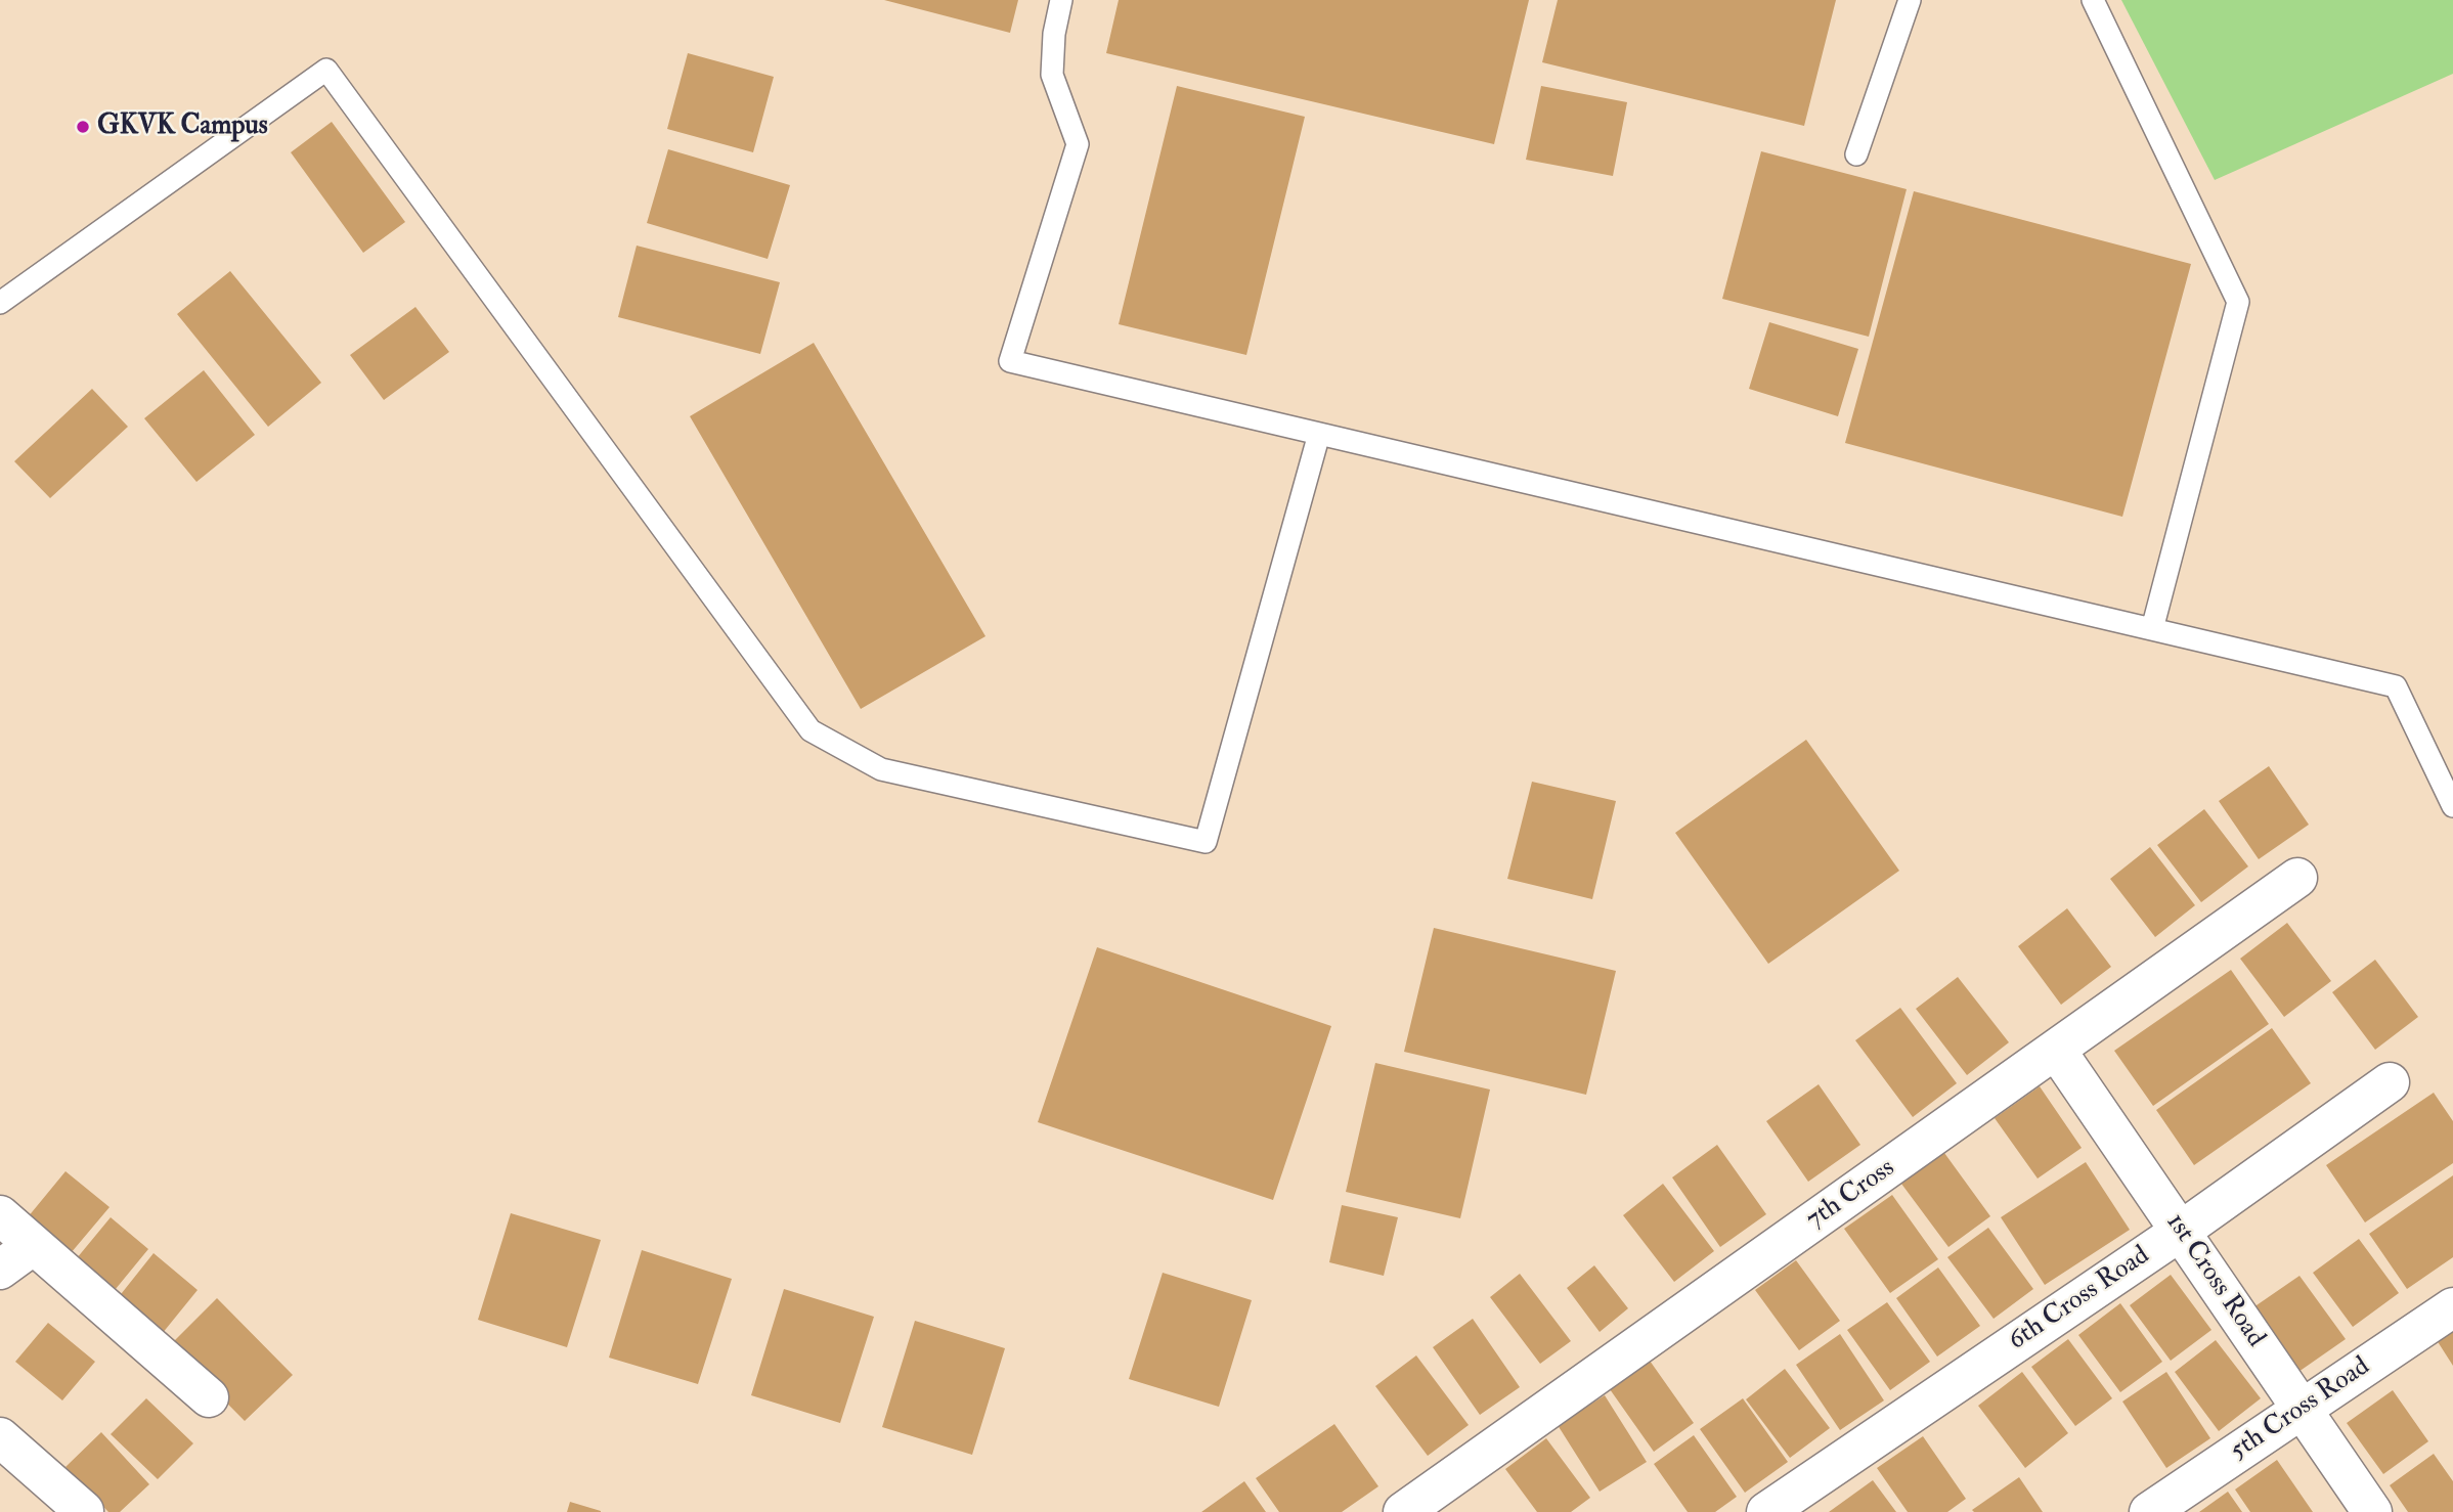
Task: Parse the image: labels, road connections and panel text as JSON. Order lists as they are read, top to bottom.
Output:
{
  "streets": {
    "street": [
      "7th Cross",
      "1st Cross Road",
      "6th Cross Road",
      "5th Cross Road"
    ]
  },
  "crossings": [
    ["7th Cross", "1st Cross Road"],
    ["1st Cross Road", "6th Cross Road"],
    ["1st Cross Road", "5th Cross Road"]
  ],
  "places": ["GKVK Campus"]
}
